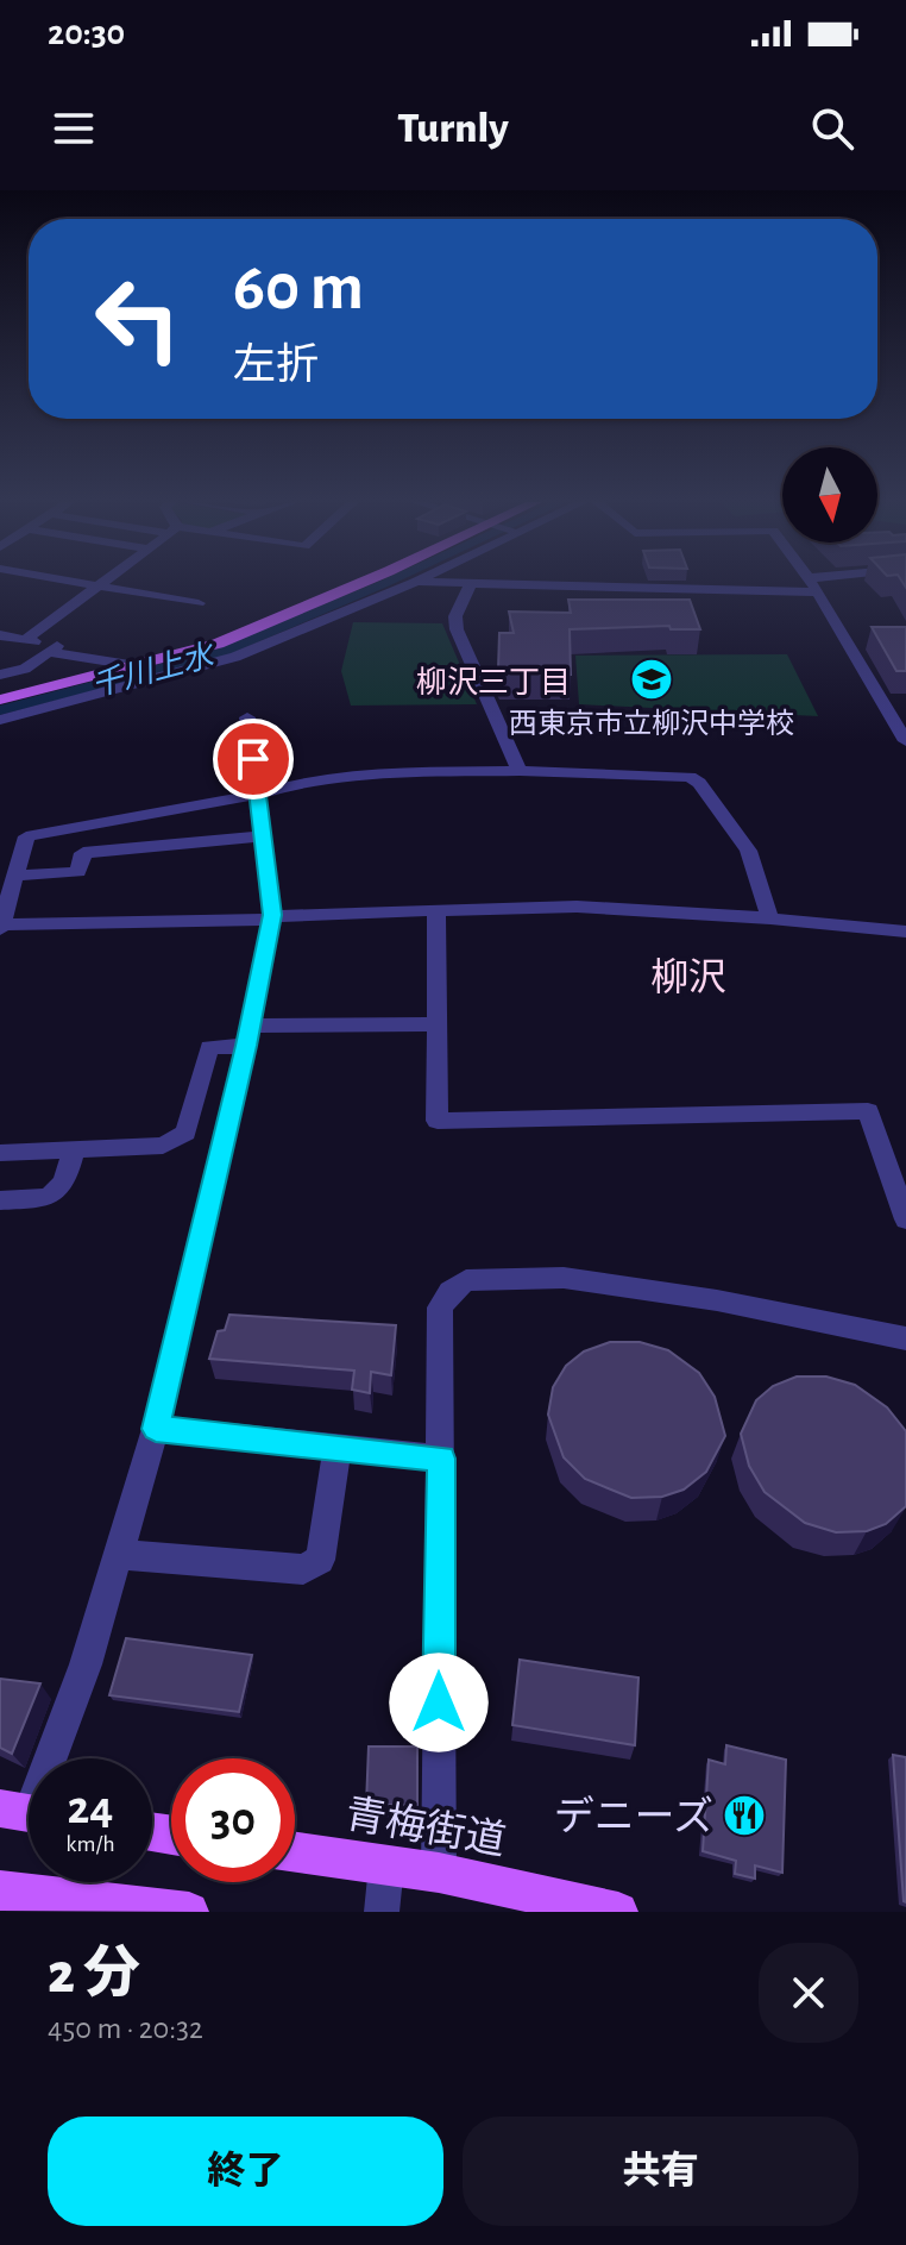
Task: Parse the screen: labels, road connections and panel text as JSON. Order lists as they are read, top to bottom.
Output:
{
  "streets": {
    "main road": ["青梅街道"]
  },
  "districts": ["柳沢三丁目", "柳沢"],
  "water": ["千川上水"],
  "places": {
    "school or university": ["西東京市立柳沢中学校"],
    "restaurant": ["デニーズ"]
  },
  "north": "bottom",
  "page": {
    "status": "20:30",
    "header": "Turnly",
    "turn": ["60 m", "左折"],
    "speed": "24 km/h",
    "limit": "30",
    "heading": ["2 分", "450 m · 20:32"],
    "buttons": ["終了", "共有"]
  }
}
